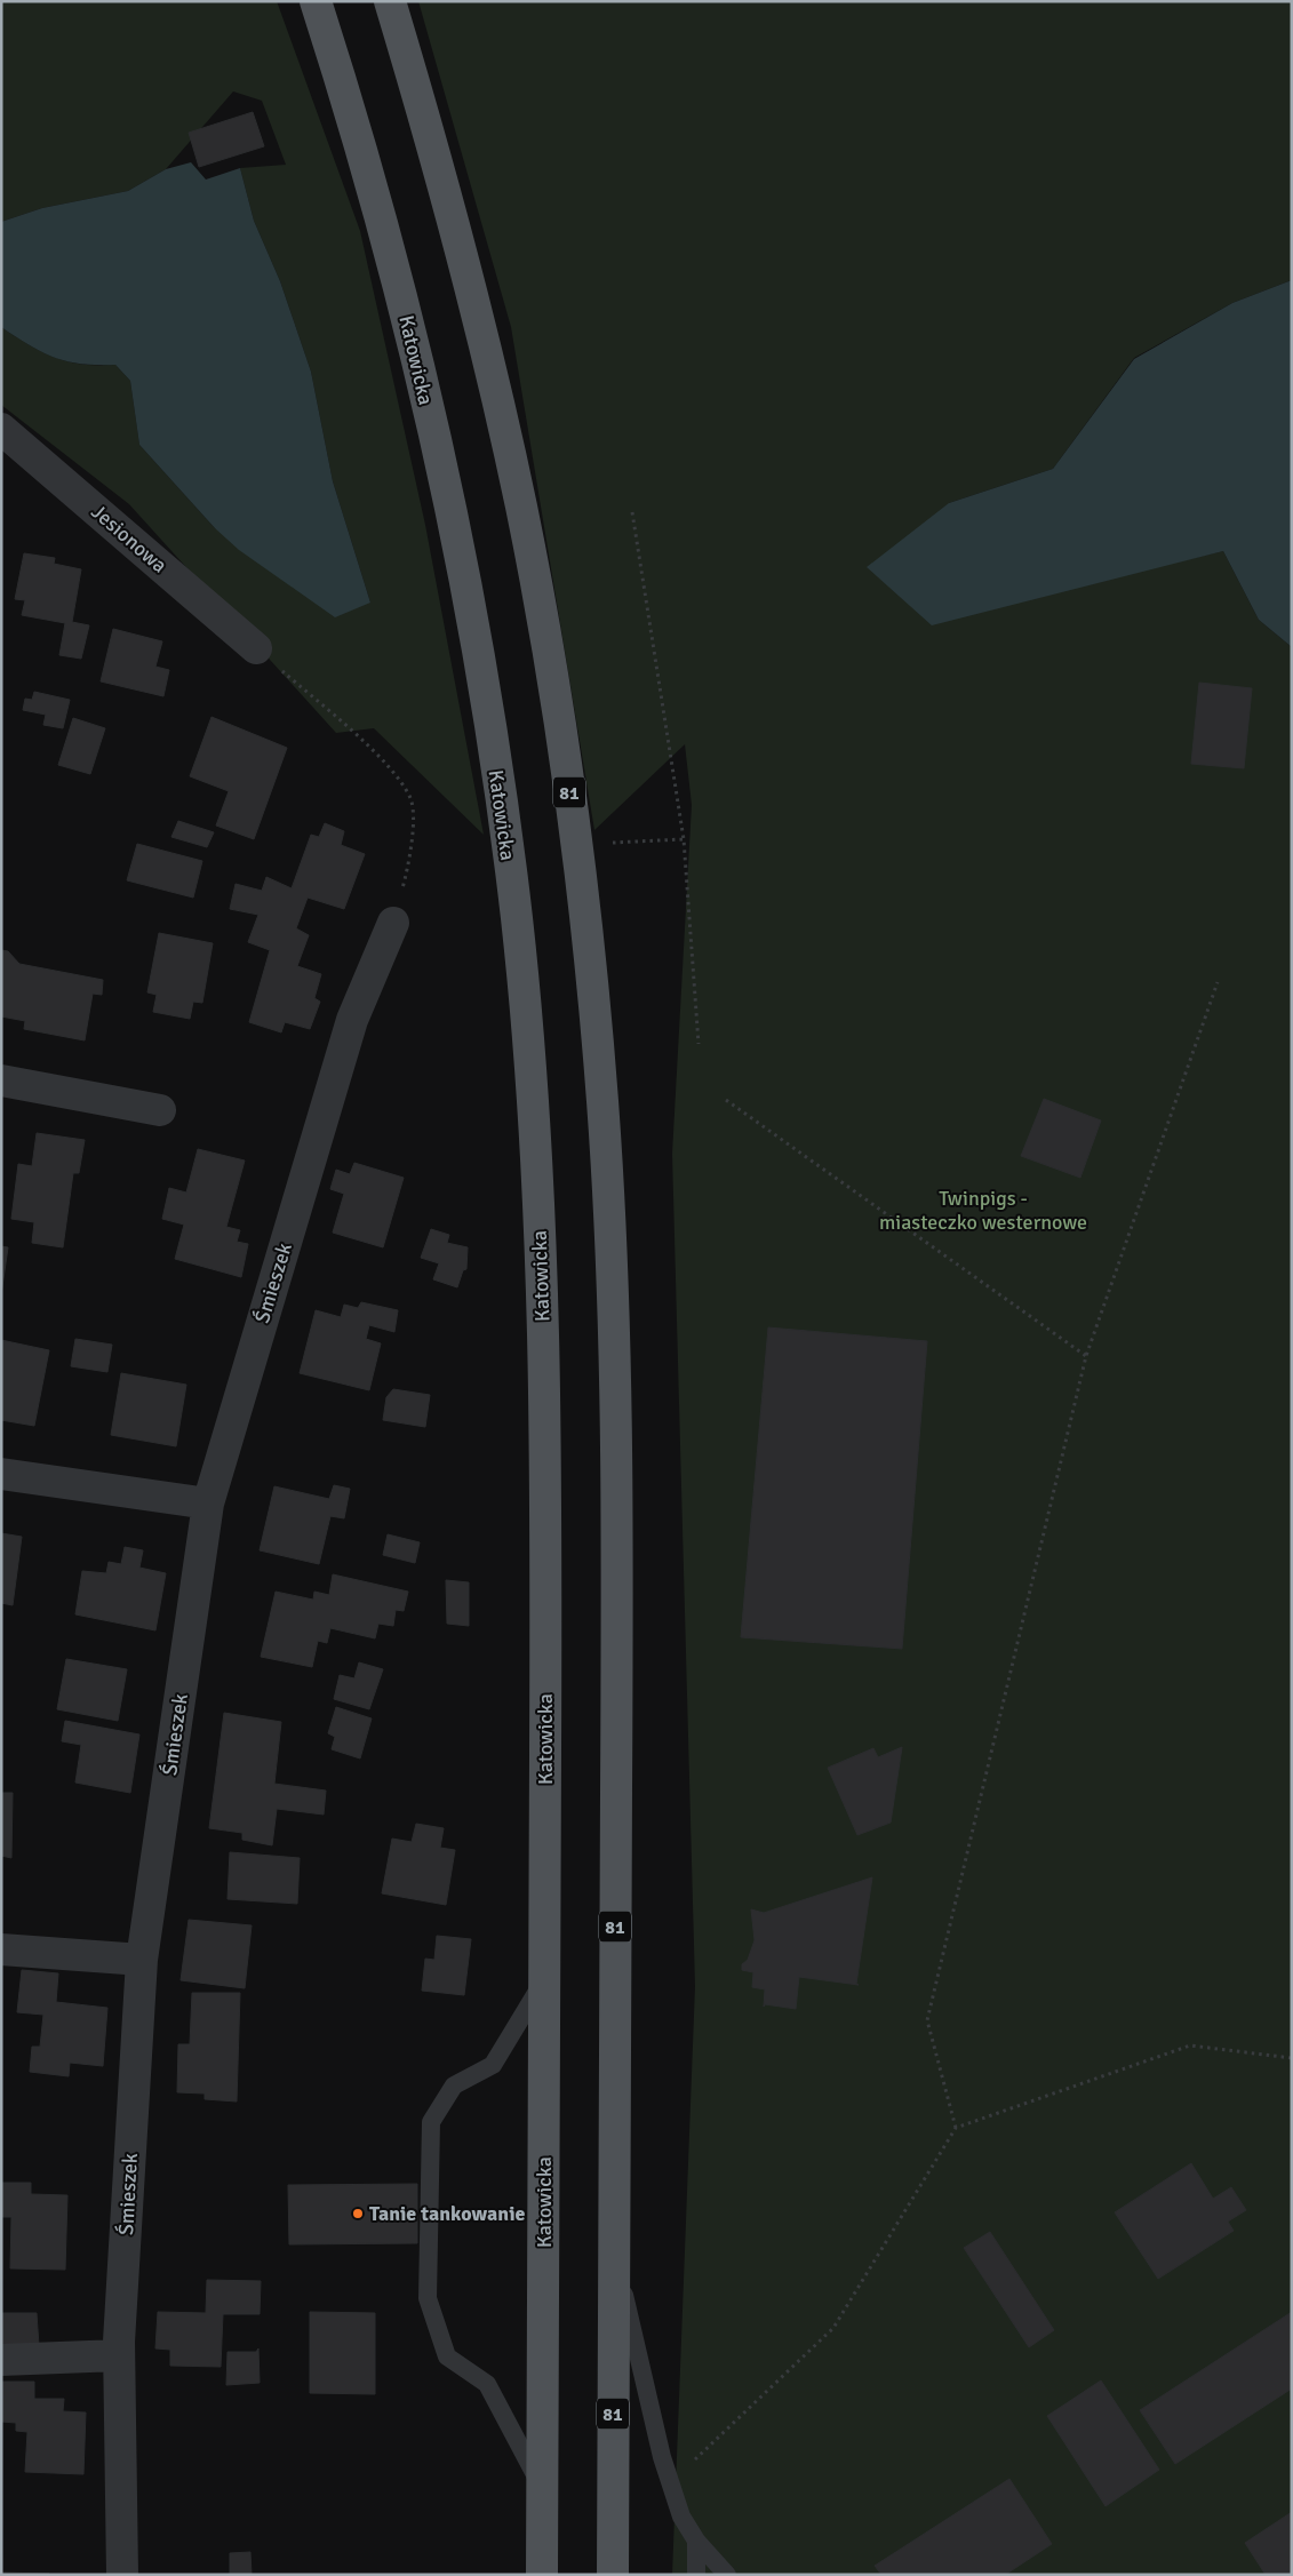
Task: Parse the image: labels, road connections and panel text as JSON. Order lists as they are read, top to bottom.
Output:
{
  "streets": {
    "main road": ["Katowicka", "81"],
    "street": ["Jesionowa", "Śmieszek"]
  },
  "parks": ["Twinpigs - miasteczko westernowe"],
  "places": ["Tanie tankowanie"]
}
